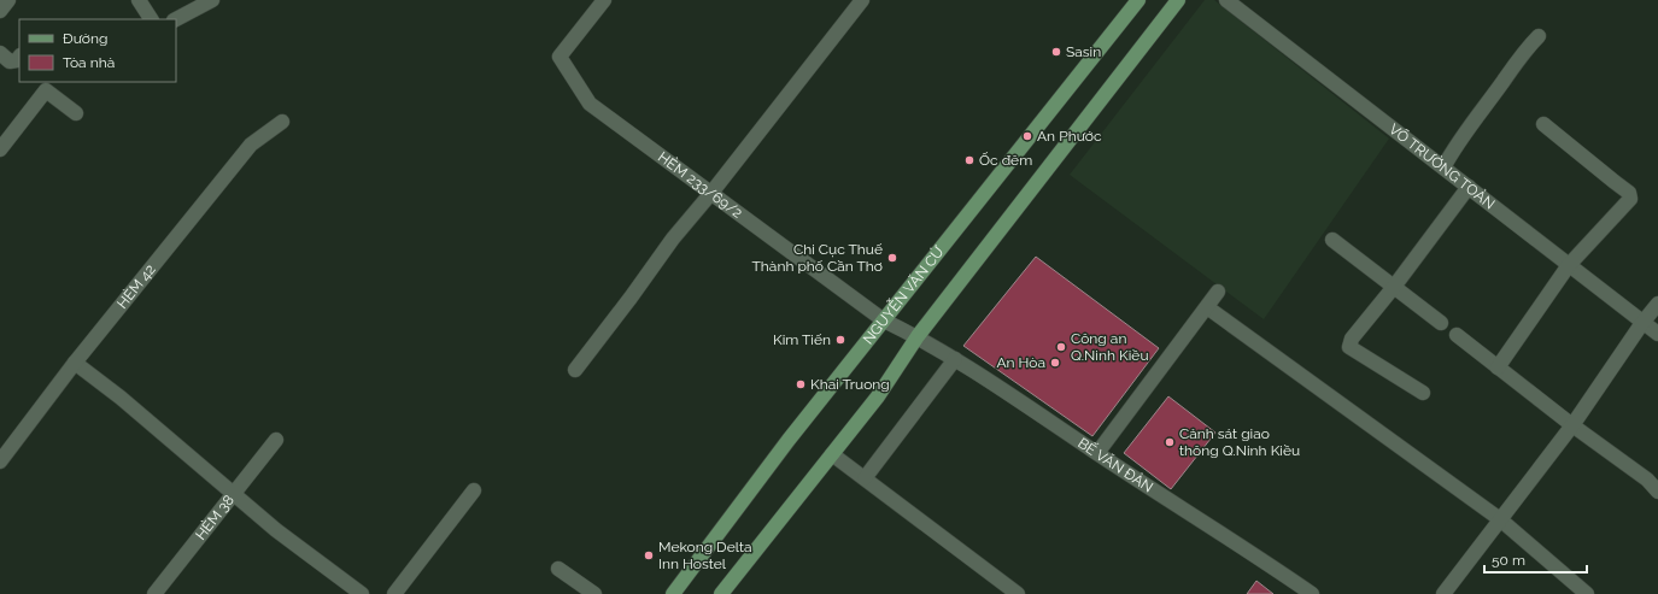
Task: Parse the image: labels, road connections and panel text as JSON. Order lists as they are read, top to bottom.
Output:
{
  "streets": {
    "main road": ["NGUYỄN VĂN CỪ"],
    "street": [
      "VÕ TRƯỜNG TOẢN",
      "HẺM 233/69/2",
      "HÈM 42",
      "BẾ VĂN ĐÀN",
      "HÈM 38"
    ]
  },
  "crossings": [
    ["HẺM 233/69/2", "NGUYỄN VĂN CỪ"],
    ["HẺM 233/69/2", "BẾ VĂN ĐÀN"]
  ],
  "places": [
    "Sasin",
    "An Phước",
    "Ốc đêm",
    "Chi Cục Thuế Thành phố Cần Thơ",
    "Kim Tiến",
    "Công an Q.Ninh Kiều",
    "An Hòa",
    "Khai Truong",
    "Cảnh sát giao thông Q.Ninh Kiều",
    "Mekong Delta Inn Hostel"
  ],
  "legend": ["Đường", "Tòa nhà"],
  "scale_bar": "50 m"
}
